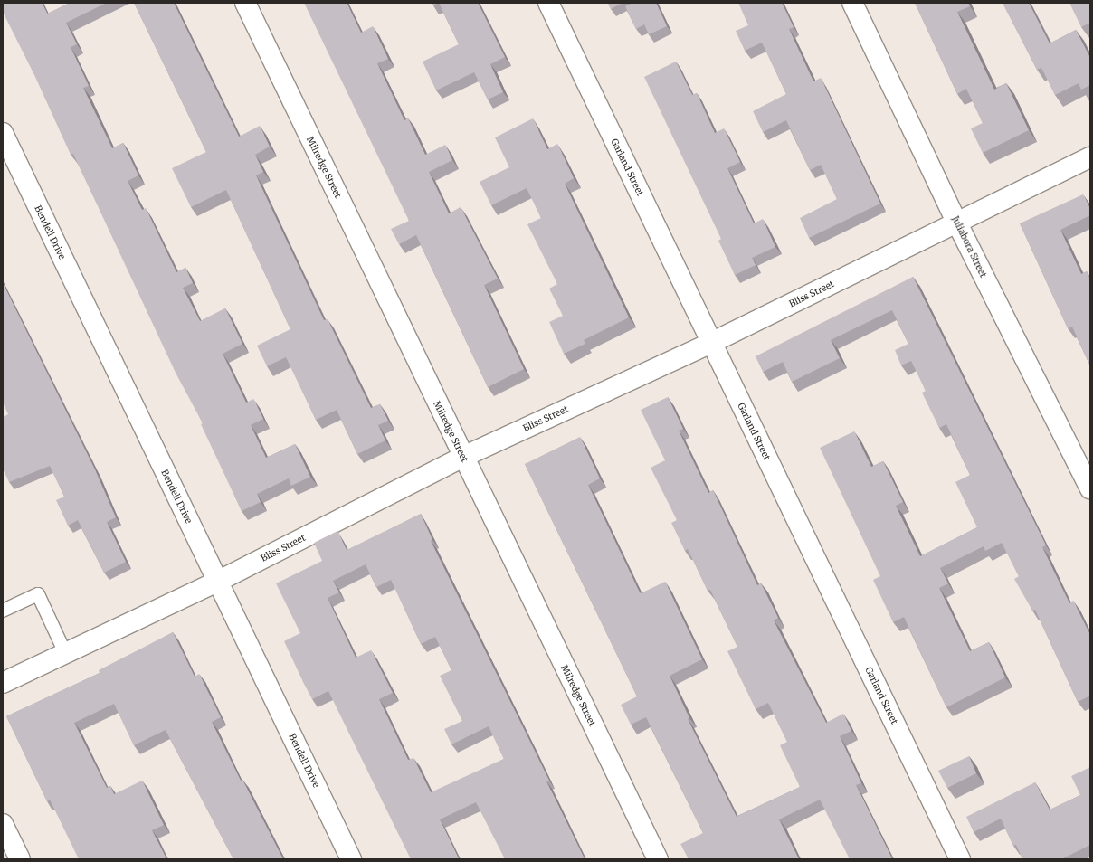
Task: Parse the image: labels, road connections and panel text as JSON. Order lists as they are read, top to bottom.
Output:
{
  "streets": {
    "street": [
      "Milredge Street",
      "Garland Street",
      "Bendell Drive",
      "Juliabora Street",
      "Bliss Street"
    ]
  },
  "crossings": [
    ["Milredge Street", "Bliss Street"],
    ["Garland Street", "Bliss Street"],
    ["Bendell Drive", "Bliss Street"],
    ["Juliabora Street", "Bliss Street"]
  ]
}
